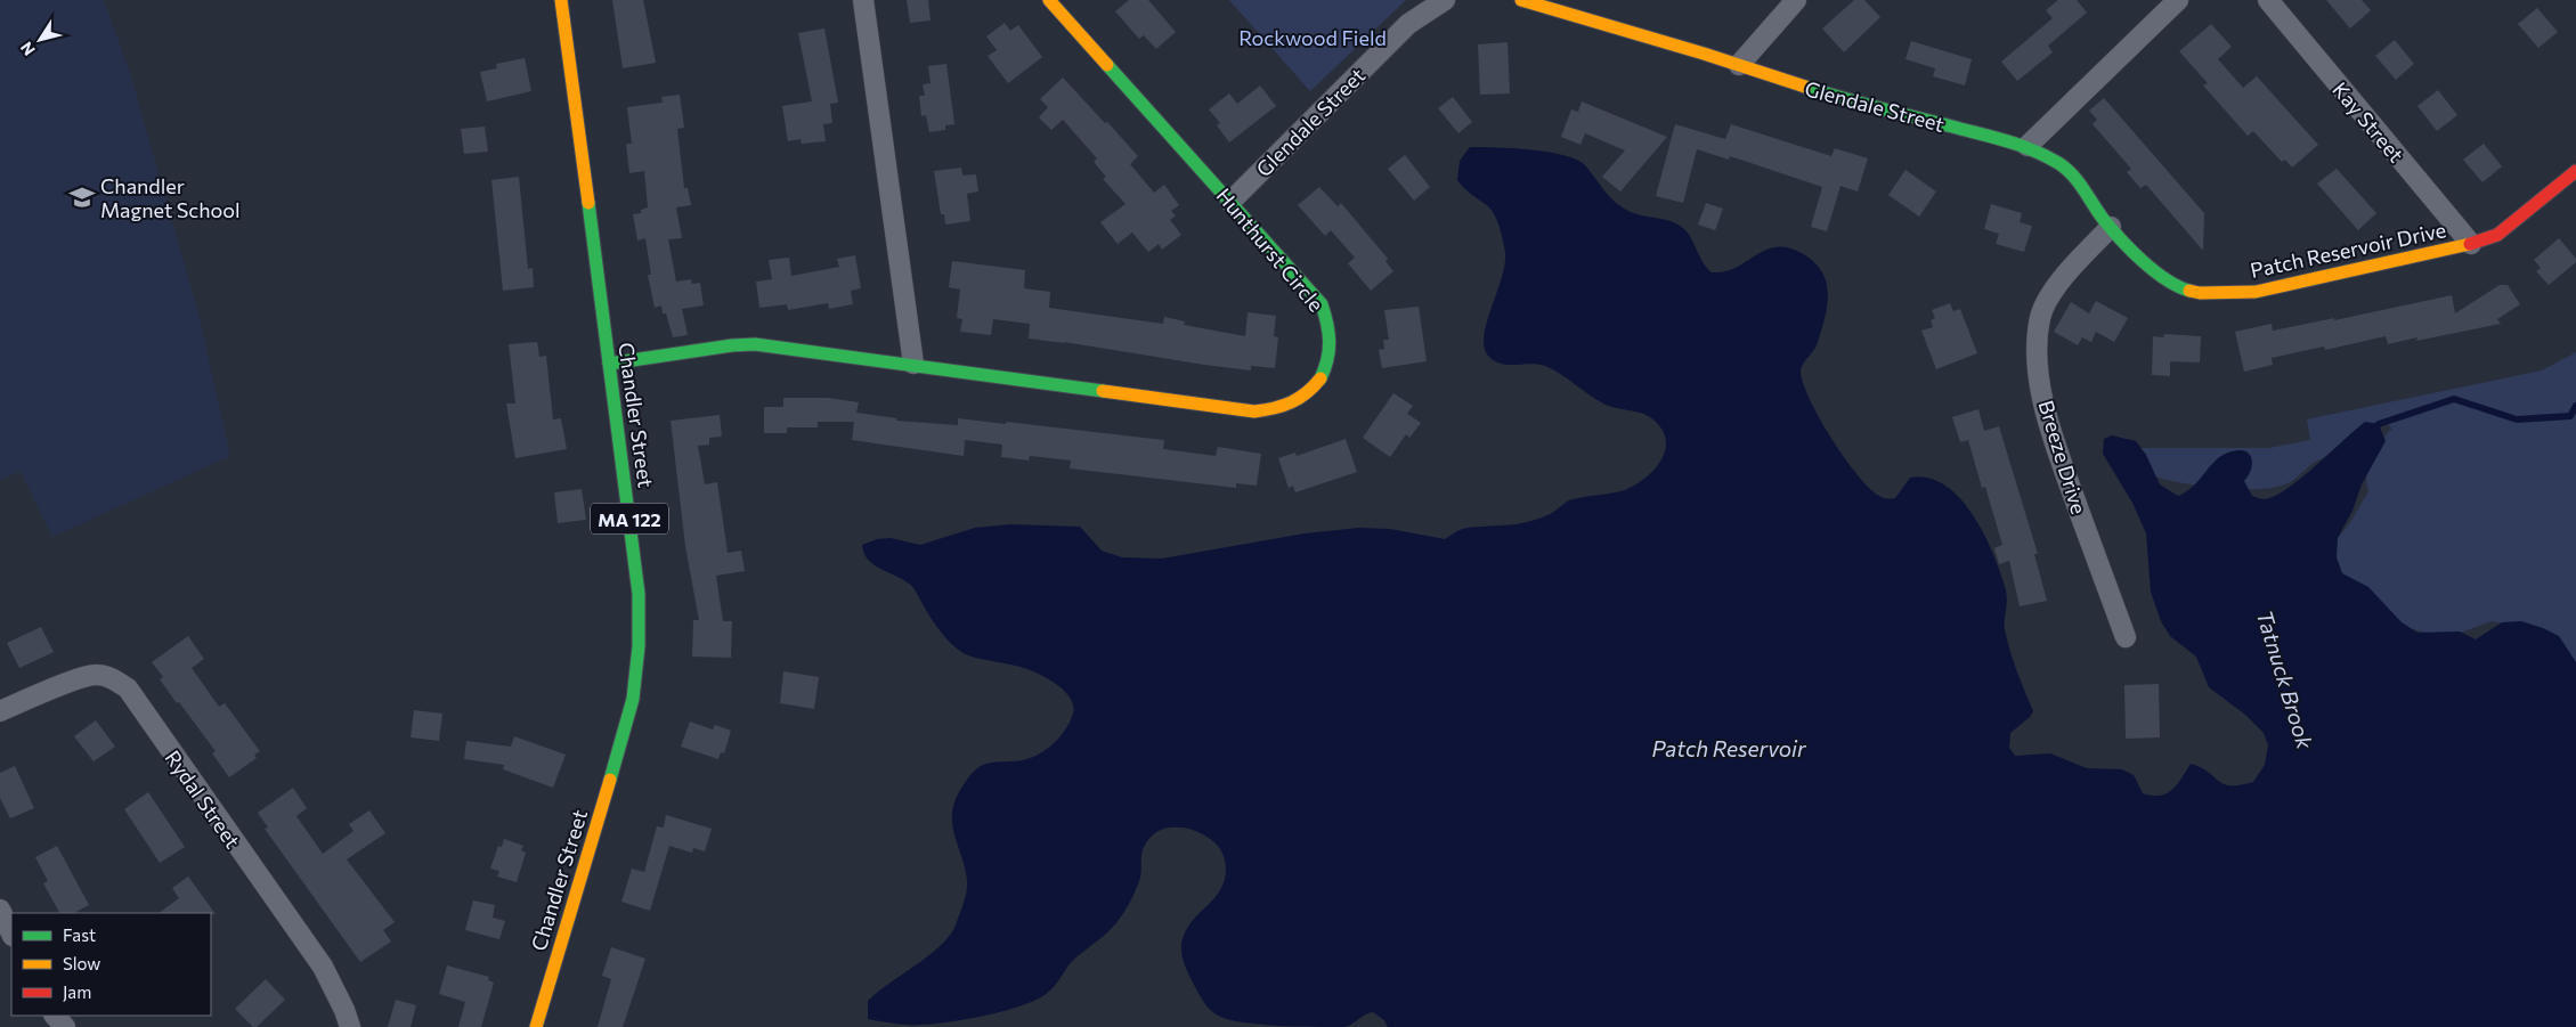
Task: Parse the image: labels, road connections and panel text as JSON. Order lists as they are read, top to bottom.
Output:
{
  "streets": {
    "street": [
      "Glendale Street",
      "Kay Street",
      "Hunthurst Circle",
      "Patch Reservoir Drive",
      "Chandler Street",
      "Breeze Drive",
      "MA 122",
      "Rydal Street"
    ]
  },
  "crossings": [
    ["Glendale Street", "Hunthurst Circle"],
    ["Glendale Street", "Patch Reservoir Drive"],
    ["Kay Street", "Patch Reservoir Drive"],
    ["Hunthurst Circle", "Chandler Street"],
    ["Patch Reservoir Drive", "Breeze Drive"]
  ],
  "water": ["Tatnuck Brook", "Patch Reservoir"],
  "parks": ["Rockwood Field"],
  "places": {
    "school or university": ["Chandler Magnet School"]
  },
  "legend": ["Fast", "Slow", "Jam"],
  "north": "bottom left"
}
